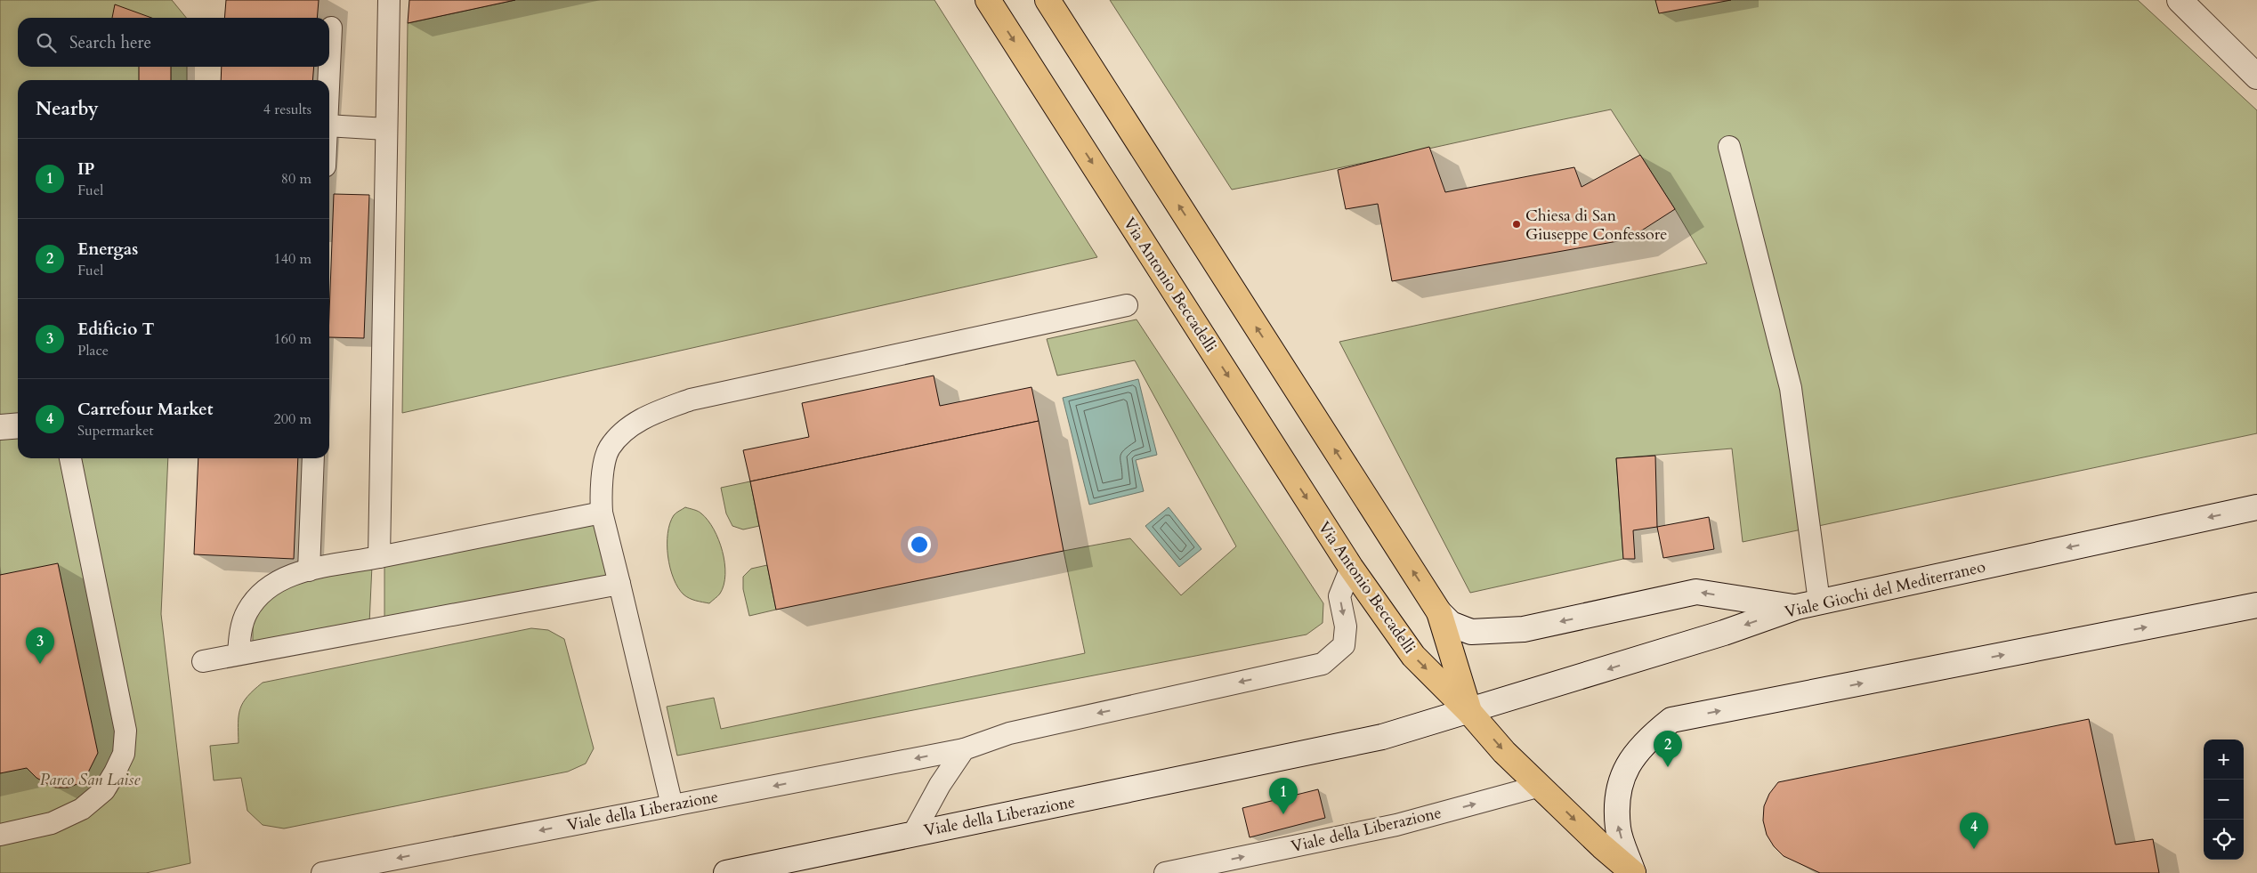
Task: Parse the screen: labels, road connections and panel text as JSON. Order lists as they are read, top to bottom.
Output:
{
  "streets": {
    "main road": ["Via Antonio Beccadelli", "Viale Giochi del Mediterraneo", "Viale della Liberazione"]
  },
  "crossings": [
    ["Via Antonio Beccadelli", "Viale Giochi del Mediterraneo"],
    ["Via Antonio Beccadelli", "Viale della Liberazione"],
    ["Viale Giochi del Mediterraneo", "Viale della Liberazione"]
  ],
  "parks": ["Parco San Laise"],
  "places": ["Chiesa di San Giuseppe Confessore"],
  "page": {
    "search": "Search here",
    "heading": ["Nearby", "4 results"],
    "list": [
      {
        "mark": "1",
        "name": "IP",
        "note": "Fuel",
        "value": "80 m"
      },
      {
        "mark": "2",
        "name": "Energas",
        "note": "Fuel",
        "value": "140 m"
      },
      {
        "mark": "3",
        "name": "Edificio T",
        "note": "Place",
        "value": "160 m"
      },
      {
        "mark": "4",
        "name": "Carrefour Market",
        "note": "Supermarket",
        "value": "200 m"
      }
    ],
    "pins": [
      "3",
      "2",
      "1",
      "4"
    ],
    "map_buttons": ["+", "−"]
  }
}
